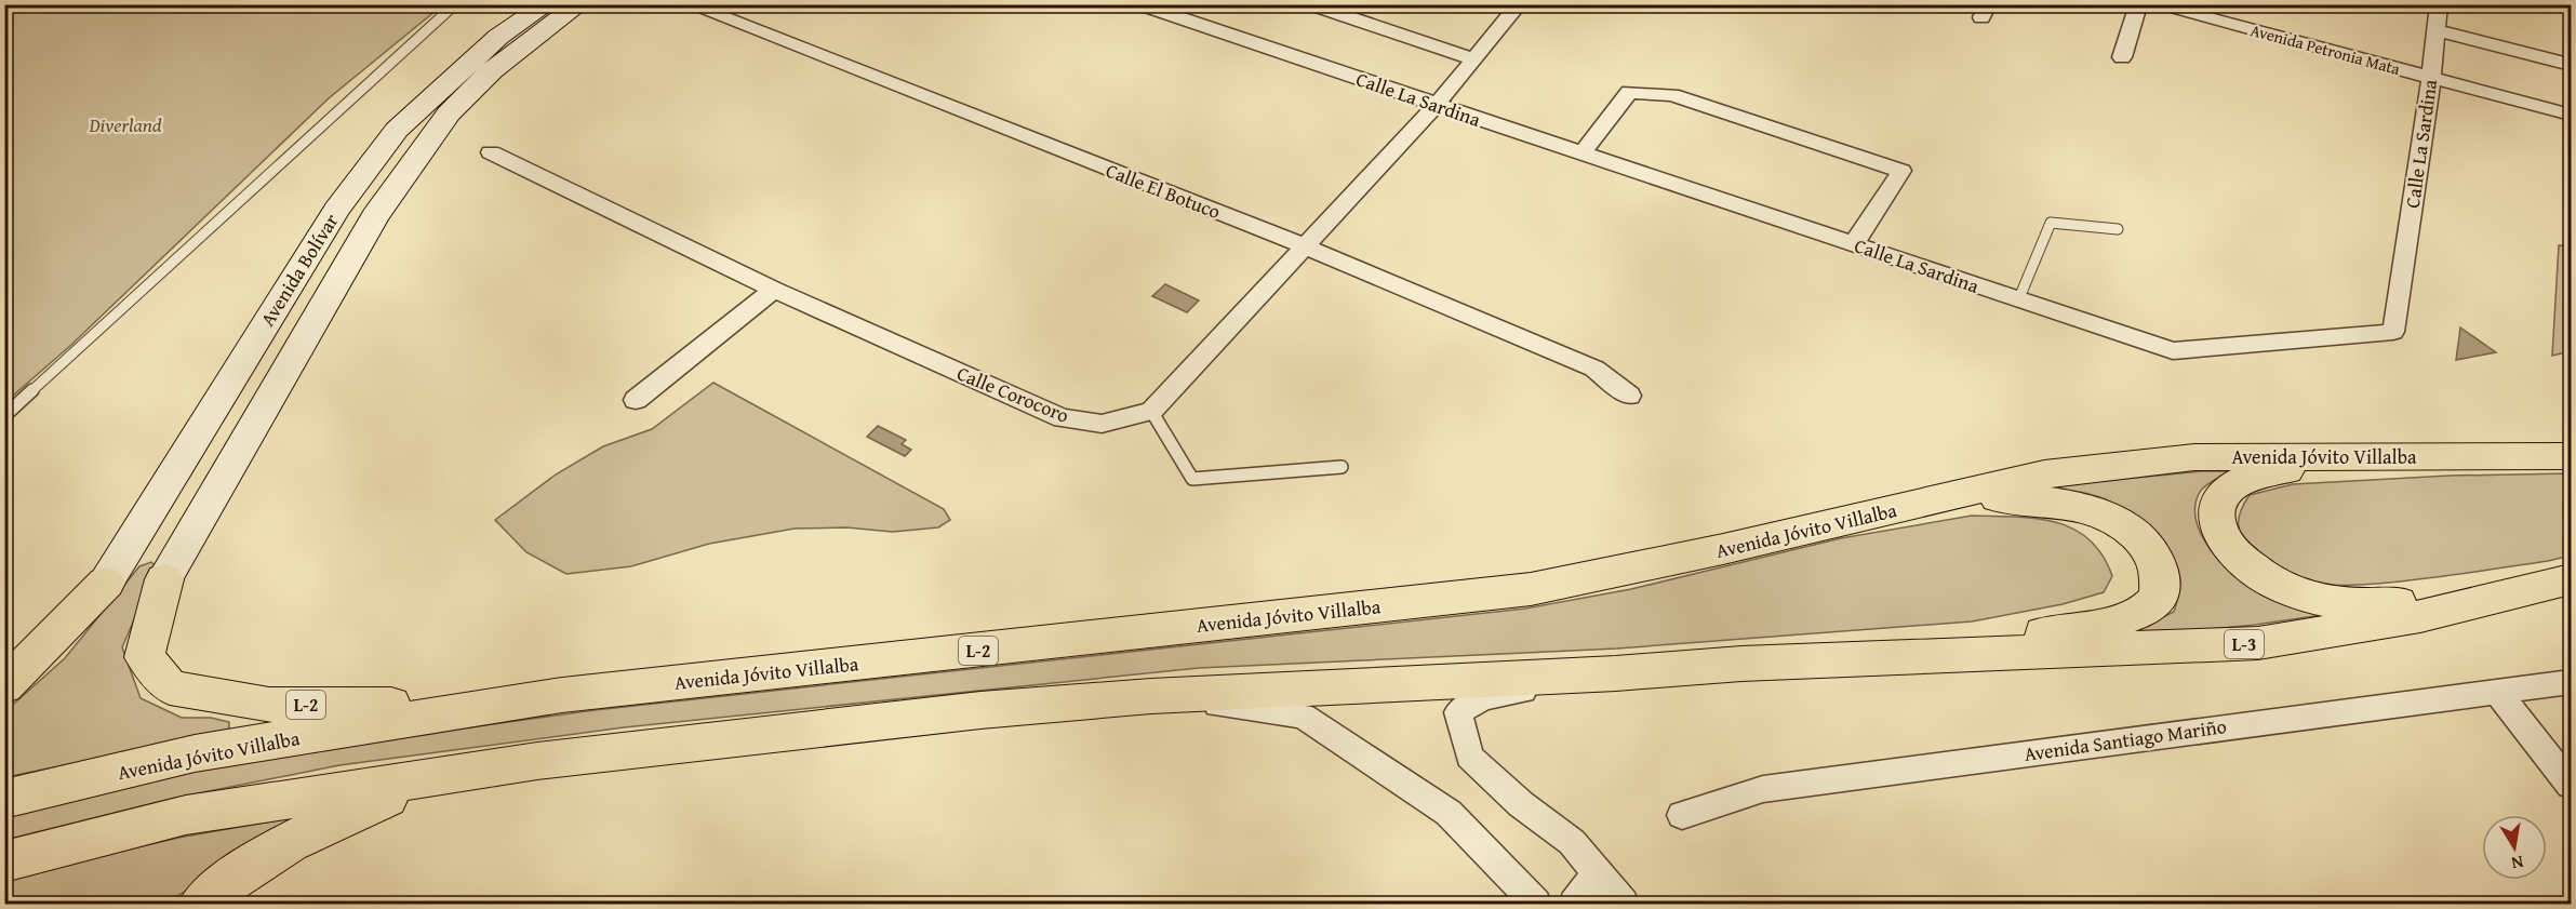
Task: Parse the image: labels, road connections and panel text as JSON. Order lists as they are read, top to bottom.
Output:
{
  "streets": {
    "main road": ["Avenida Jóvito Villalba", "L-3", "L-2"],
    "street": [
      "Avenida Petronia Mata",
      "Calle La Sardina",
      "Calle El Botuco",
      "Avenida Bolívar",
      "Calle Corocoro",
      "Avenida Santiago Mariño"
    ]
  },
  "crossings": [
    ["Avenida Petronia Mata", "Calle La Sardina"],
    ["Avenida Bolívar", "L-2"],
    ["Avenida Jóvito Villalba", "L-2"]
  ],
  "parks": ["Diverland"],
  "north": "bottom"
}
